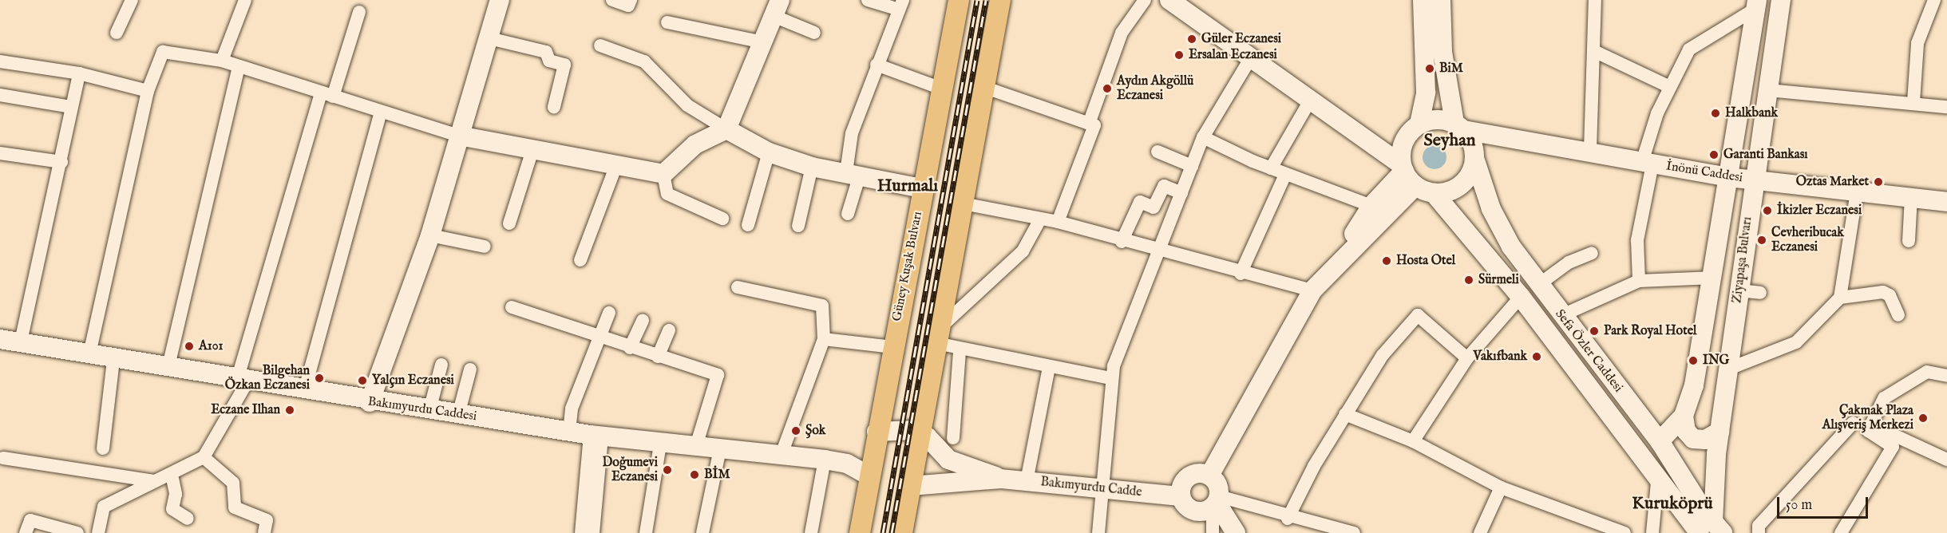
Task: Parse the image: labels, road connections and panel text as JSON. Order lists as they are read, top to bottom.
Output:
{
  "streets": {
    "main road": [
      "İnönü Caddesi",
      "Ziyapaşa Bulvarı",
      "Güney Kuşak Bulvarı",
      "Sefa Özler Caddesi",
      "Bakımyurdu Caddesi",
      "Bakımyurdu Cadde"
    ]
  },
  "crossings": [
    ["İnönü Caddesi", "Ziyapaşa Bulvarı"],
    ["İnönü Caddesi", "Sefa Özler Caddesi"],
    ["Ziyapaşa Bulvarı", "Sefa Özler Caddesi"],
    ["Güney Kuşak Bulvarı", "Bakımyurdu Caddesi"]
  ],
  "districts": ["Seyhan", "Hurmalı", "Kuruköprü"],
  "places": [
    "Güler Eczanesi",
    "Ersalan Eczanesi",
    "BiM",
    "Aydın Akgöllü Eczanesi",
    "Halkbank",
    "Garanti Bankası",
    "Oztas Market",
    "İkizler Eczanesi",
    "Cevheribucak Eczanesi",
    "Hosta Otel",
    "Sürmeli",
    "Park Royal Hotel",
    "A101",
    "Vakıfbank",
    "ING",
    "Bilgehan Özkan Eczanesi",
    "Yalçın Eczanesi",
    "Eczane Ilhan",
    "Çakmak Plaza Alışveriş Merkezi",
    "Şok",
    "Doğumevi Eczanesi",
    "BİM"
  ],
  "scale_bar": "50 m"
}
